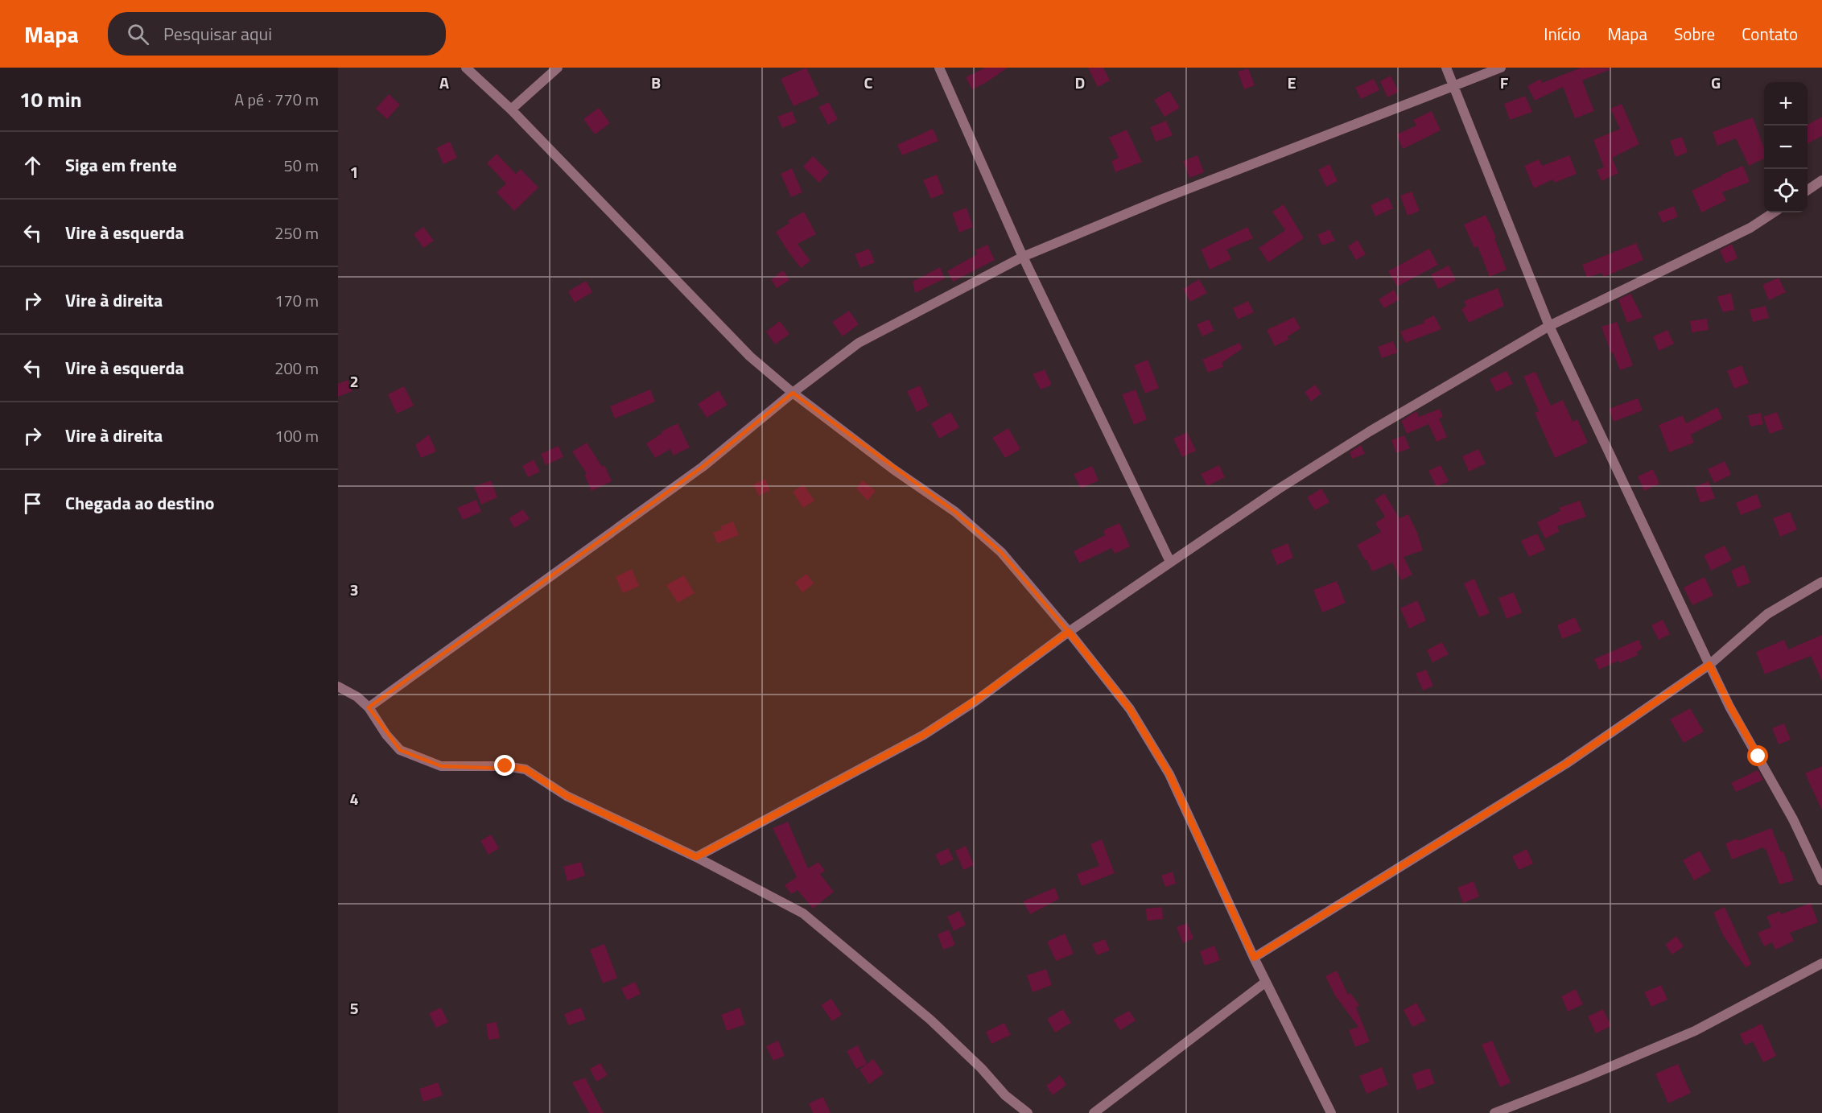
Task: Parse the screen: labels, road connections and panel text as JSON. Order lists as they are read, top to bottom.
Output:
{
  "page": {
    "header": "Mapa",
    "search": "Pesquisar aqui",
    "nav": [
      "Início",
      "Mapa",
      "Sobre",
      "Contato"
    ],
    "heading": ["10 min", "A pé · 770 m"],
    "map_buttons": ["+", "−"],
    "list": [
      ["Siga em frente", "50 m"],
      ["Vire à esquerda", "250 m"],
      ["Vire à direita", "170 m"],
      ["Vire à esquerda", "200 m"],
      ["Vire à direita", "100 m"],
      "Chegada ao destino"
    ]
  },
  "grid": {
    "columns": [
      "A",
      "B",
      "C",
      "D",
      "E",
      "F",
      "G"
    ],
    "rows": [
      "1",
      "2",
      "3",
      "4",
      "5"
    ]
  }
}
